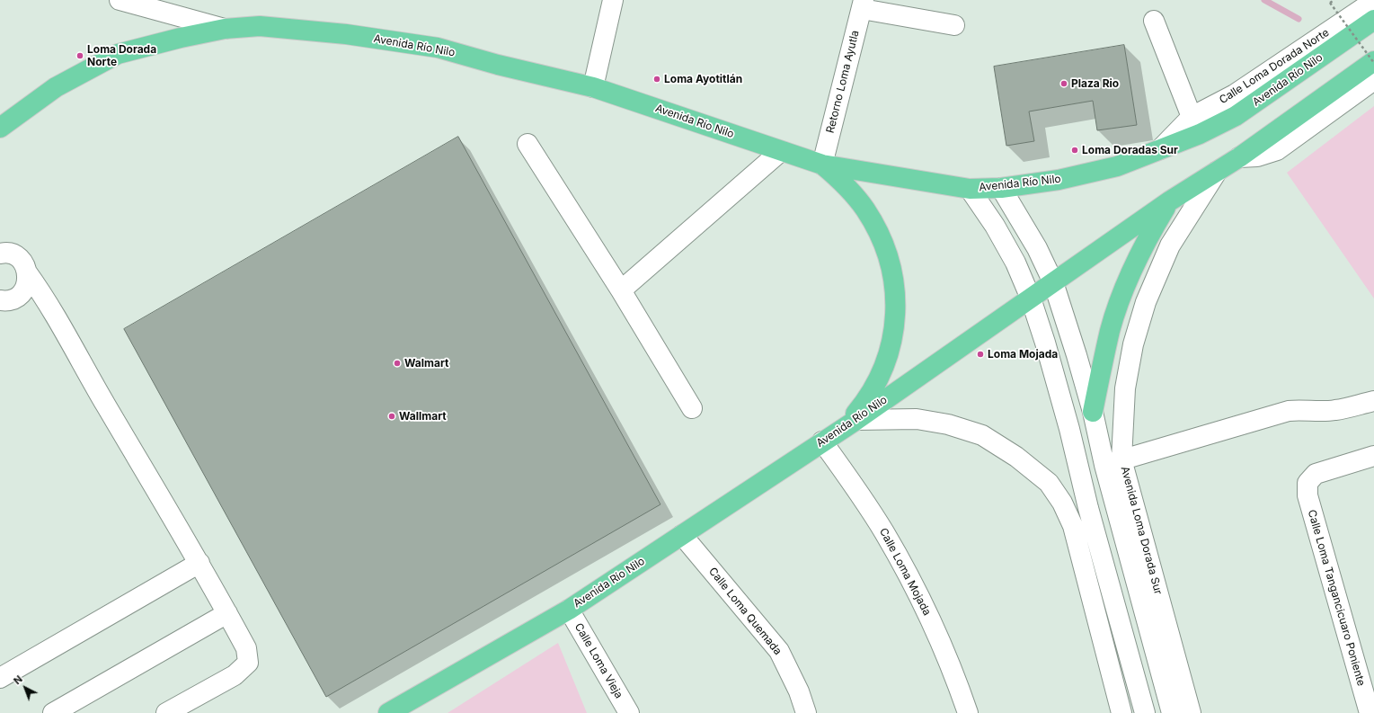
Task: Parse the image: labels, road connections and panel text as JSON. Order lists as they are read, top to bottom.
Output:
{
  "streets": {
    "main road": ["Avenida Río Nilo"],
    "street": [
      "Calle Loma Dorada Norte",
      "Retorno Loma Ayutla",
      "Avenida Loma Dorada Sur",
      "Calle Loma Mojada",
      "Calle Loma Tangancicuaro Poniente",
      "Calle Loma Quemada",
      "Calle Loma Vieja"
    ]
  },
  "crossings": [
    ["Avenida Río Nilo", "Calle Loma Dorada Norte"],
    ["Avenida Río Nilo", "Retorno Loma Ayutla"],
    ["Avenida Río Nilo", "Avenida Loma Dorada Sur"],
    ["Avenida Río Nilo", "Calle Loma Mojada"],
    ["Avenida Río Nilo", "Calle Loma Quemada"],
    ["Avenida Río Nilo", "Calle Loma Vieja"]
  ],
  "places": [
    "Loma Dorada Norte",
    "Loma Ayotitlán",
    "Plaza Rio",
    "Loma Doradas Sur",
    "Loma Mojada",
    "Walmart",
    "Wallmart"
  ],
  "north": "top left"
}
